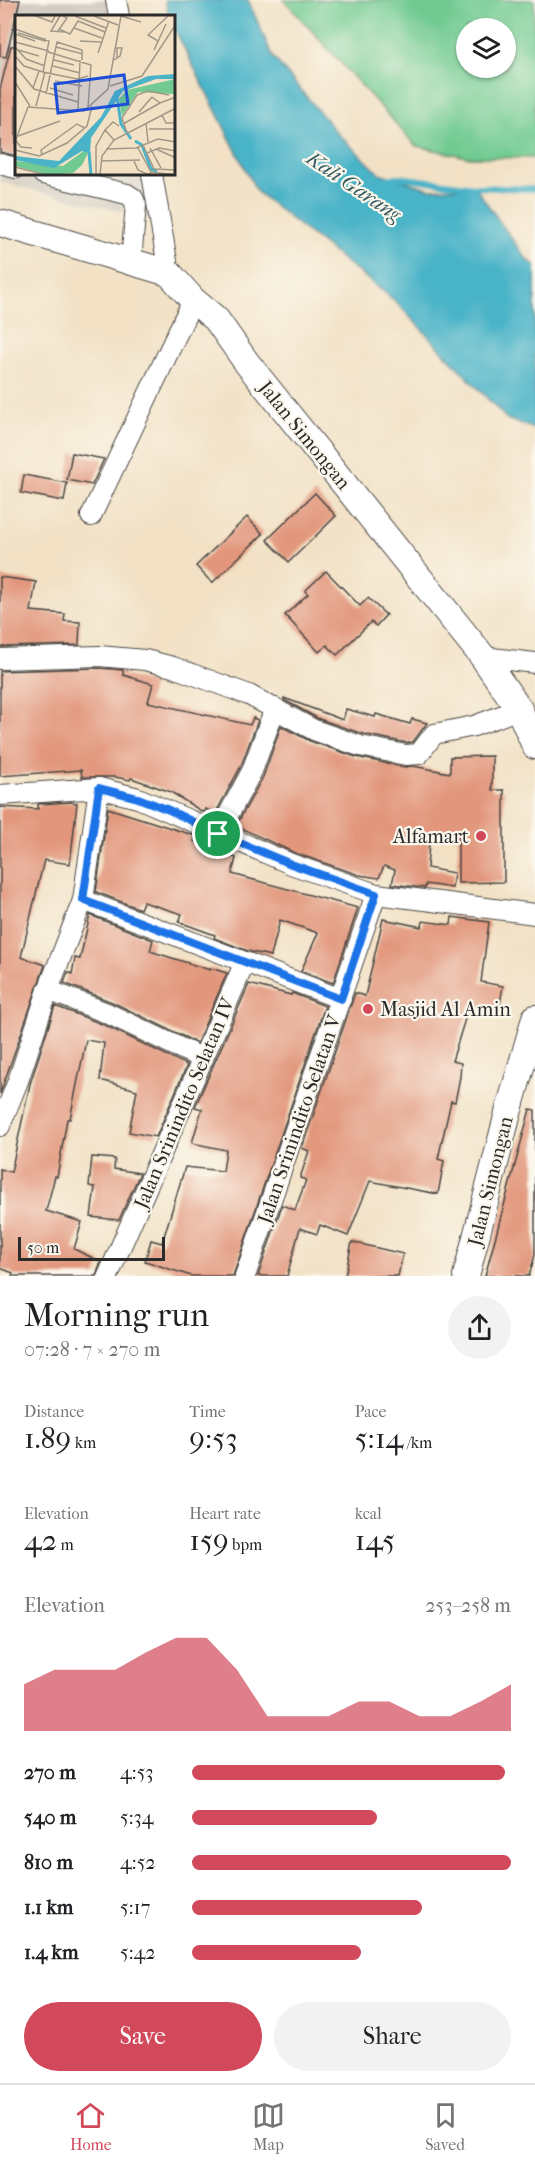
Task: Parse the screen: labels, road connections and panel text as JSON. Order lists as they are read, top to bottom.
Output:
{
  "streets": {
    "main road": ["Jalan Simongan"],
    "street": ["Jalan Srinindito Selatan IV", "Jalan Srinindito Selatan V"]
  },
  "water": ["Kali Garang"],
  "places": ["Alfamart", "Masjid Al Amin"],
  "scale_bar": "50 m",
  "page": {
    "scale": "50 m",
    "heading": ["Morning run", "07:28 · 7 × 270 m"],
    "stats": [
      ["Distance", "1.89 km"],
      ["Time", "9:53"],
      ["Pace", "5:14 /km"],
      ["Elevation", "42 m"],
      ["Heart rate", "159 bpm"],
      ["kcal", "145"]
    ],
    "chart": ["Elevation", "253–258 m"],
    "list": [
      {
        "name": "270 m",
        "note": "4:53"
      },
      {
        "name": "540 m",
        "note": "5:34"
      },
      {
        "name": "810 m",
        "note": "4:52"
      },
      {
        "name": "1.1 km",
        "note": "5:17"
      },
      {
        "name": "1.4 km",
        "note": "5:42"
      }
    ],
    "buttons": ["Save", "Share"],
    "tabs": ["Home", "Map", "Saved"]
  }
}
